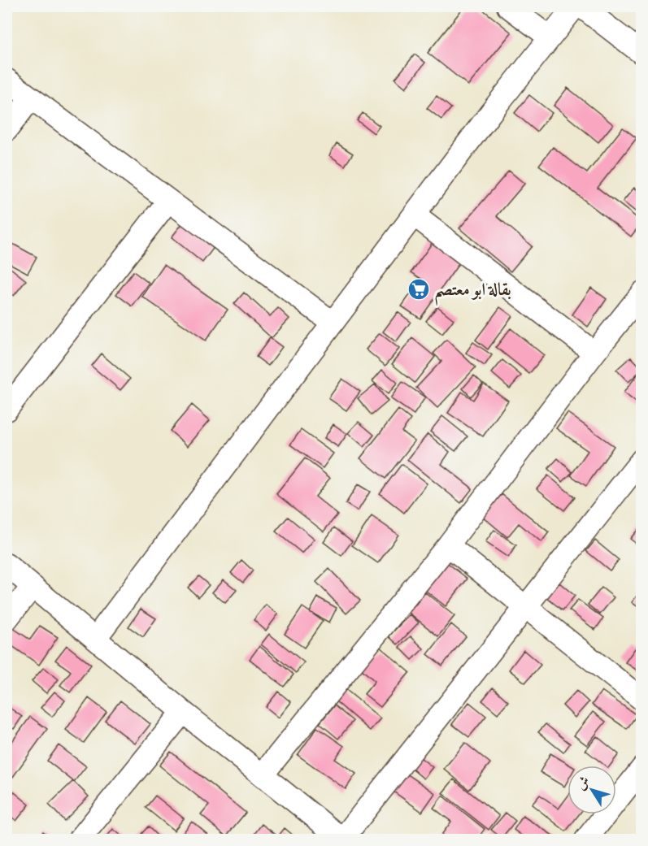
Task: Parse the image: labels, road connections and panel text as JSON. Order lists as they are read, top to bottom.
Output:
{
  "places": {
    "supermarket": ["بقالة ابو معتصم"]
  },
  "north": "top left"
}
